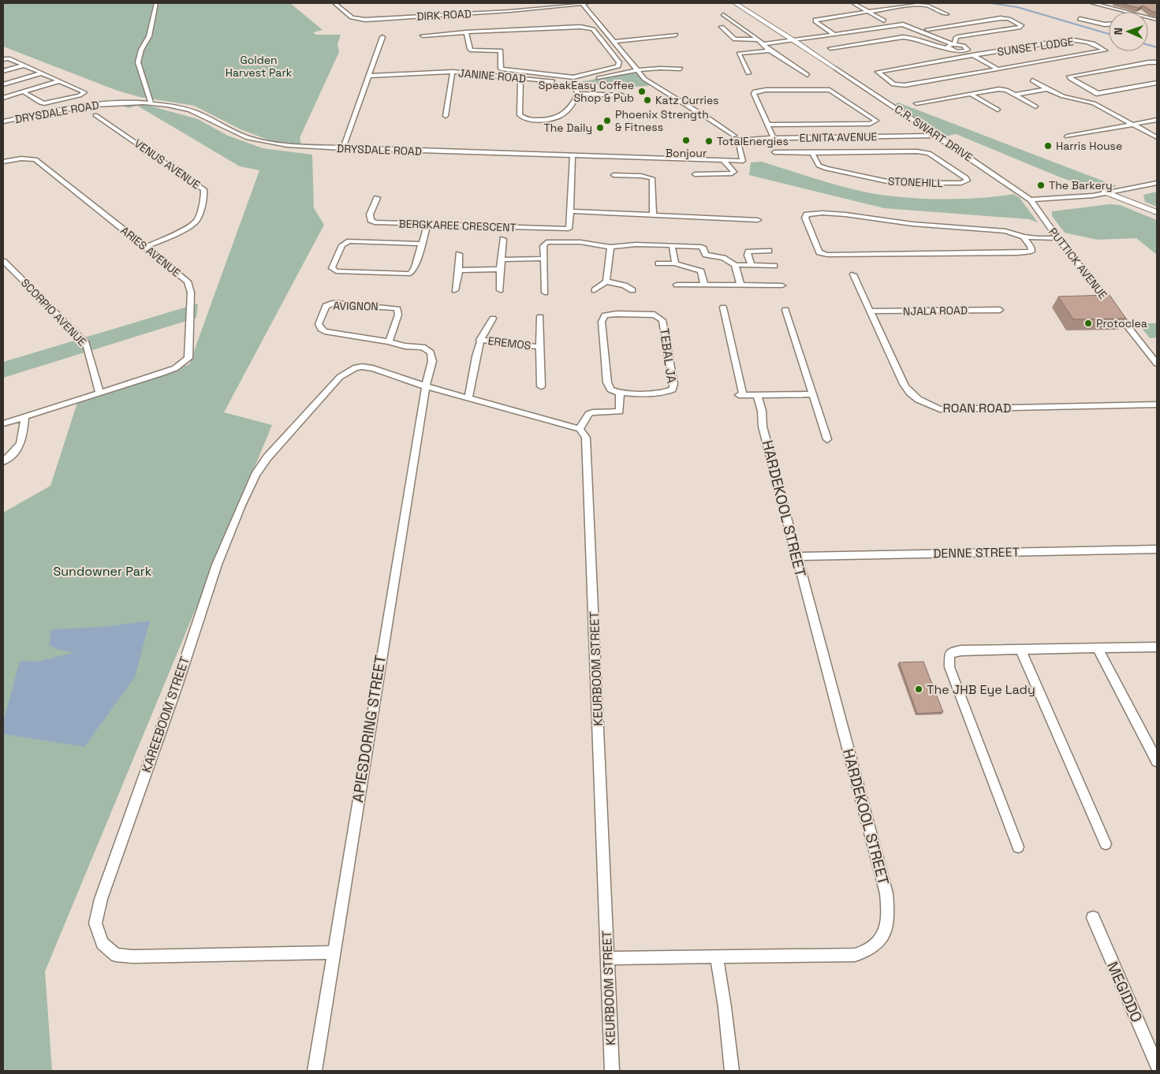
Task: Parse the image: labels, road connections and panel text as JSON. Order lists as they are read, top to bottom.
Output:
{
  "streets": {
    "street": [
      "DIRK ROAD",
      "SUNSET LODGE",
      "JANINE ROAD",
      "DRYSDALE ROAD",
      "C.R. SWART DRIVE",
      "ELNITA AVENUE",
      "VENUS AVENUE",
      "STONEHILL",
      "BERGKAREE CRESCENT",
      "ARIES AVENUE",
      "PUTTICK AVENUE",
      "AVIGNON",
      "NJALA ROAD",
      "SCORPIO AVENUE",
      "EREMOS",
      "TEBAL JA",
      "ROAN ROAD",
      "HARDEKOOL STREET",
      "DENNE STREET",
      "KEURBOOM STREET",
      "KAREEBOOM STREET",
      "APIESDORING STREET",
      "MEGIDDO"
    ]
  },
  "crossings": [
    ["DRYSDALE ROAD", "ELNITA AVENUE"],
    ["C.R. SWART DRIVE", "ELNITA AVENUE"],
    ["C.R. SWART DRIVE", "PUTTICK AVENUE"],
    ["VENUS AVENUE", "ARIES AVENUE"],
    ["ARIES AVENUE", "SCORPIO AVENUE"],
    ["AVIGNON", "KAREEBOOM STREET"],
    ["AVIGNON", "APIESDORING STREET"],
    ["NJALA ROAD", "ROAN ROAD"],
    ["HARDEKOOL STREET", "DENNE STREET"],
    ["HARDEKOOL STREET", "KEURBOOM STREET"],
    ["KAREEBOOM STREET", "APIESDORING STREET"]
  ],
  "parks": ["Golden Harvest Park", "Sundowner Park"],
  "places": [
    "SpeakEasy Coffee Shop & Pub",
    "Katz Curries",
    "Phoenix Strength & Fitness",
    "The Daily",
    "Bonjour",
    "TotalEnergies",
    "Harris House",
    "The Barkery",
    "Protoclea",
    "The JHB Eye Lady"
  ],
  "north": "left"
}
